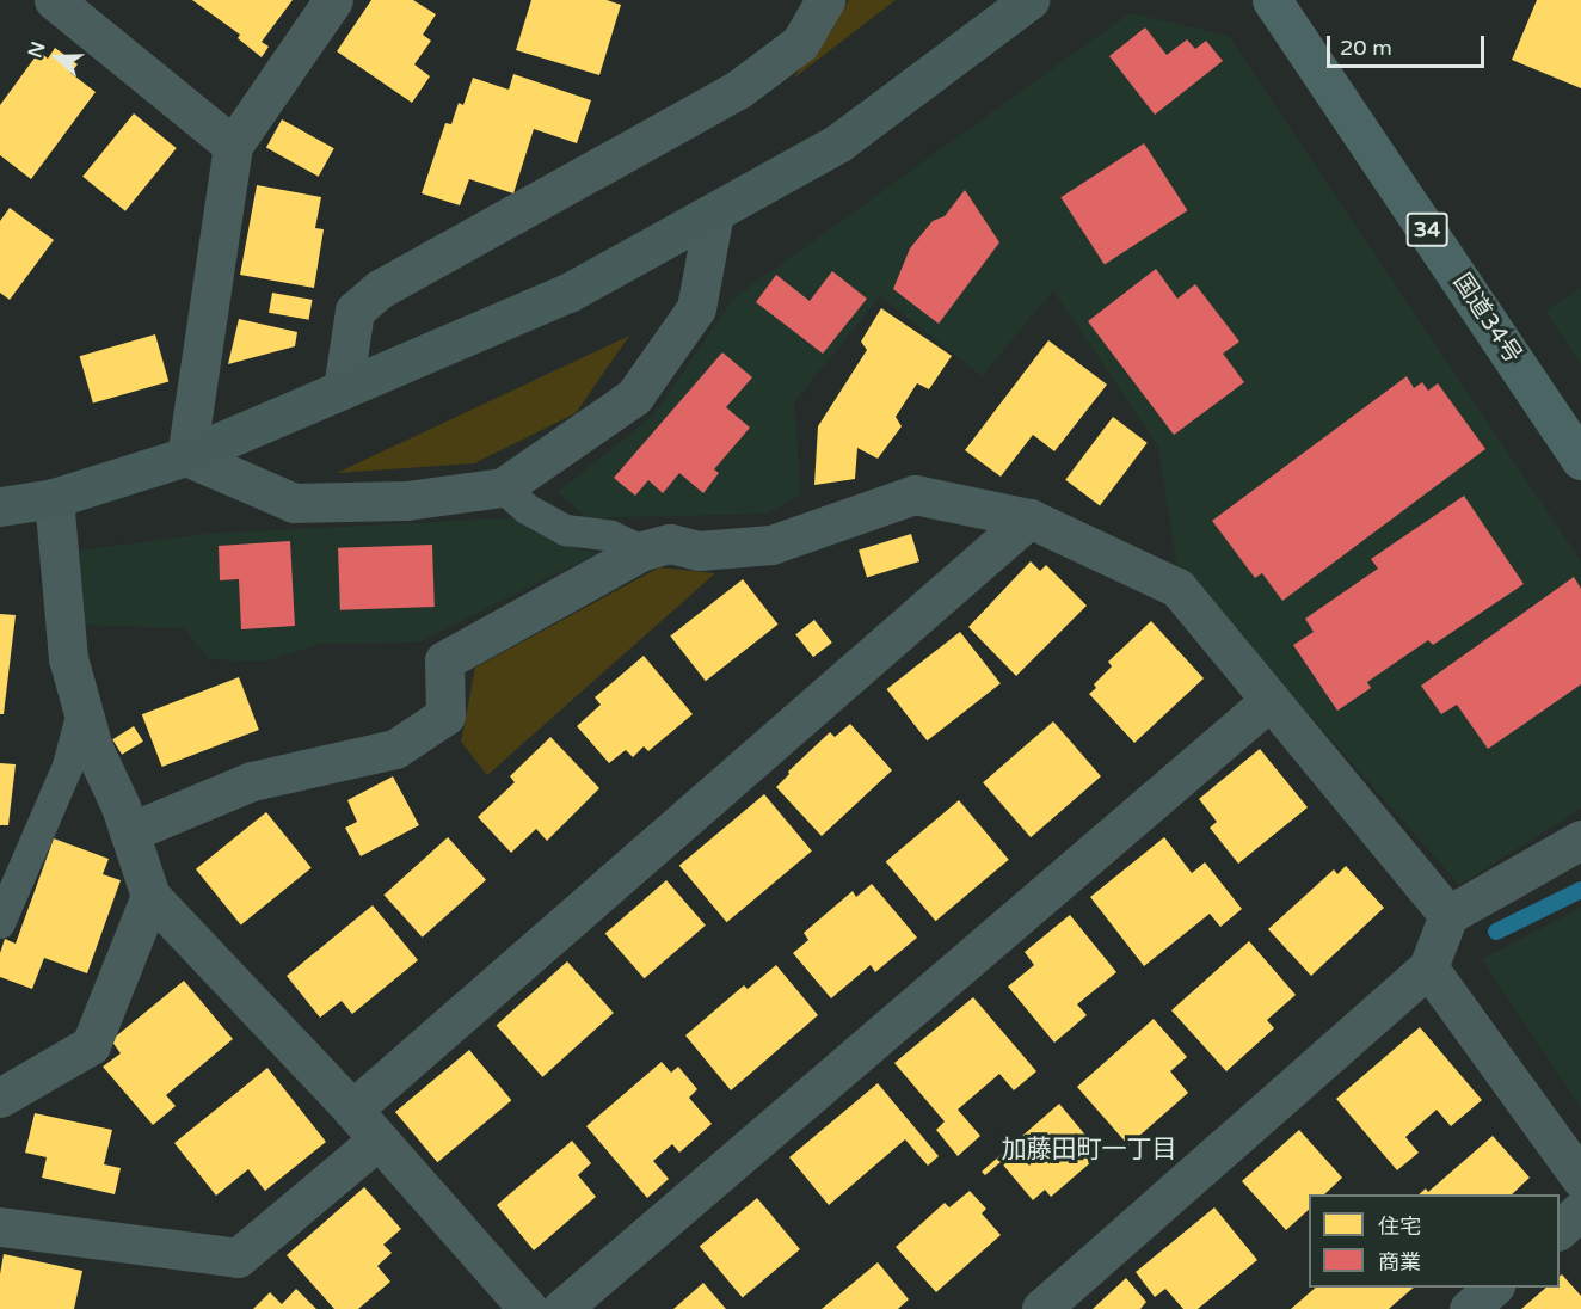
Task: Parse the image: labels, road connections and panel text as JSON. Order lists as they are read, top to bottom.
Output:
{
  "streets": {
    "highway": ["34", "国道34号"]
  },
  "districts": ["加藤田町一丁目"],
  "legend": ["住宅", "商業"],
  "scale_bar": "20 m",
  "north": "left"
}
